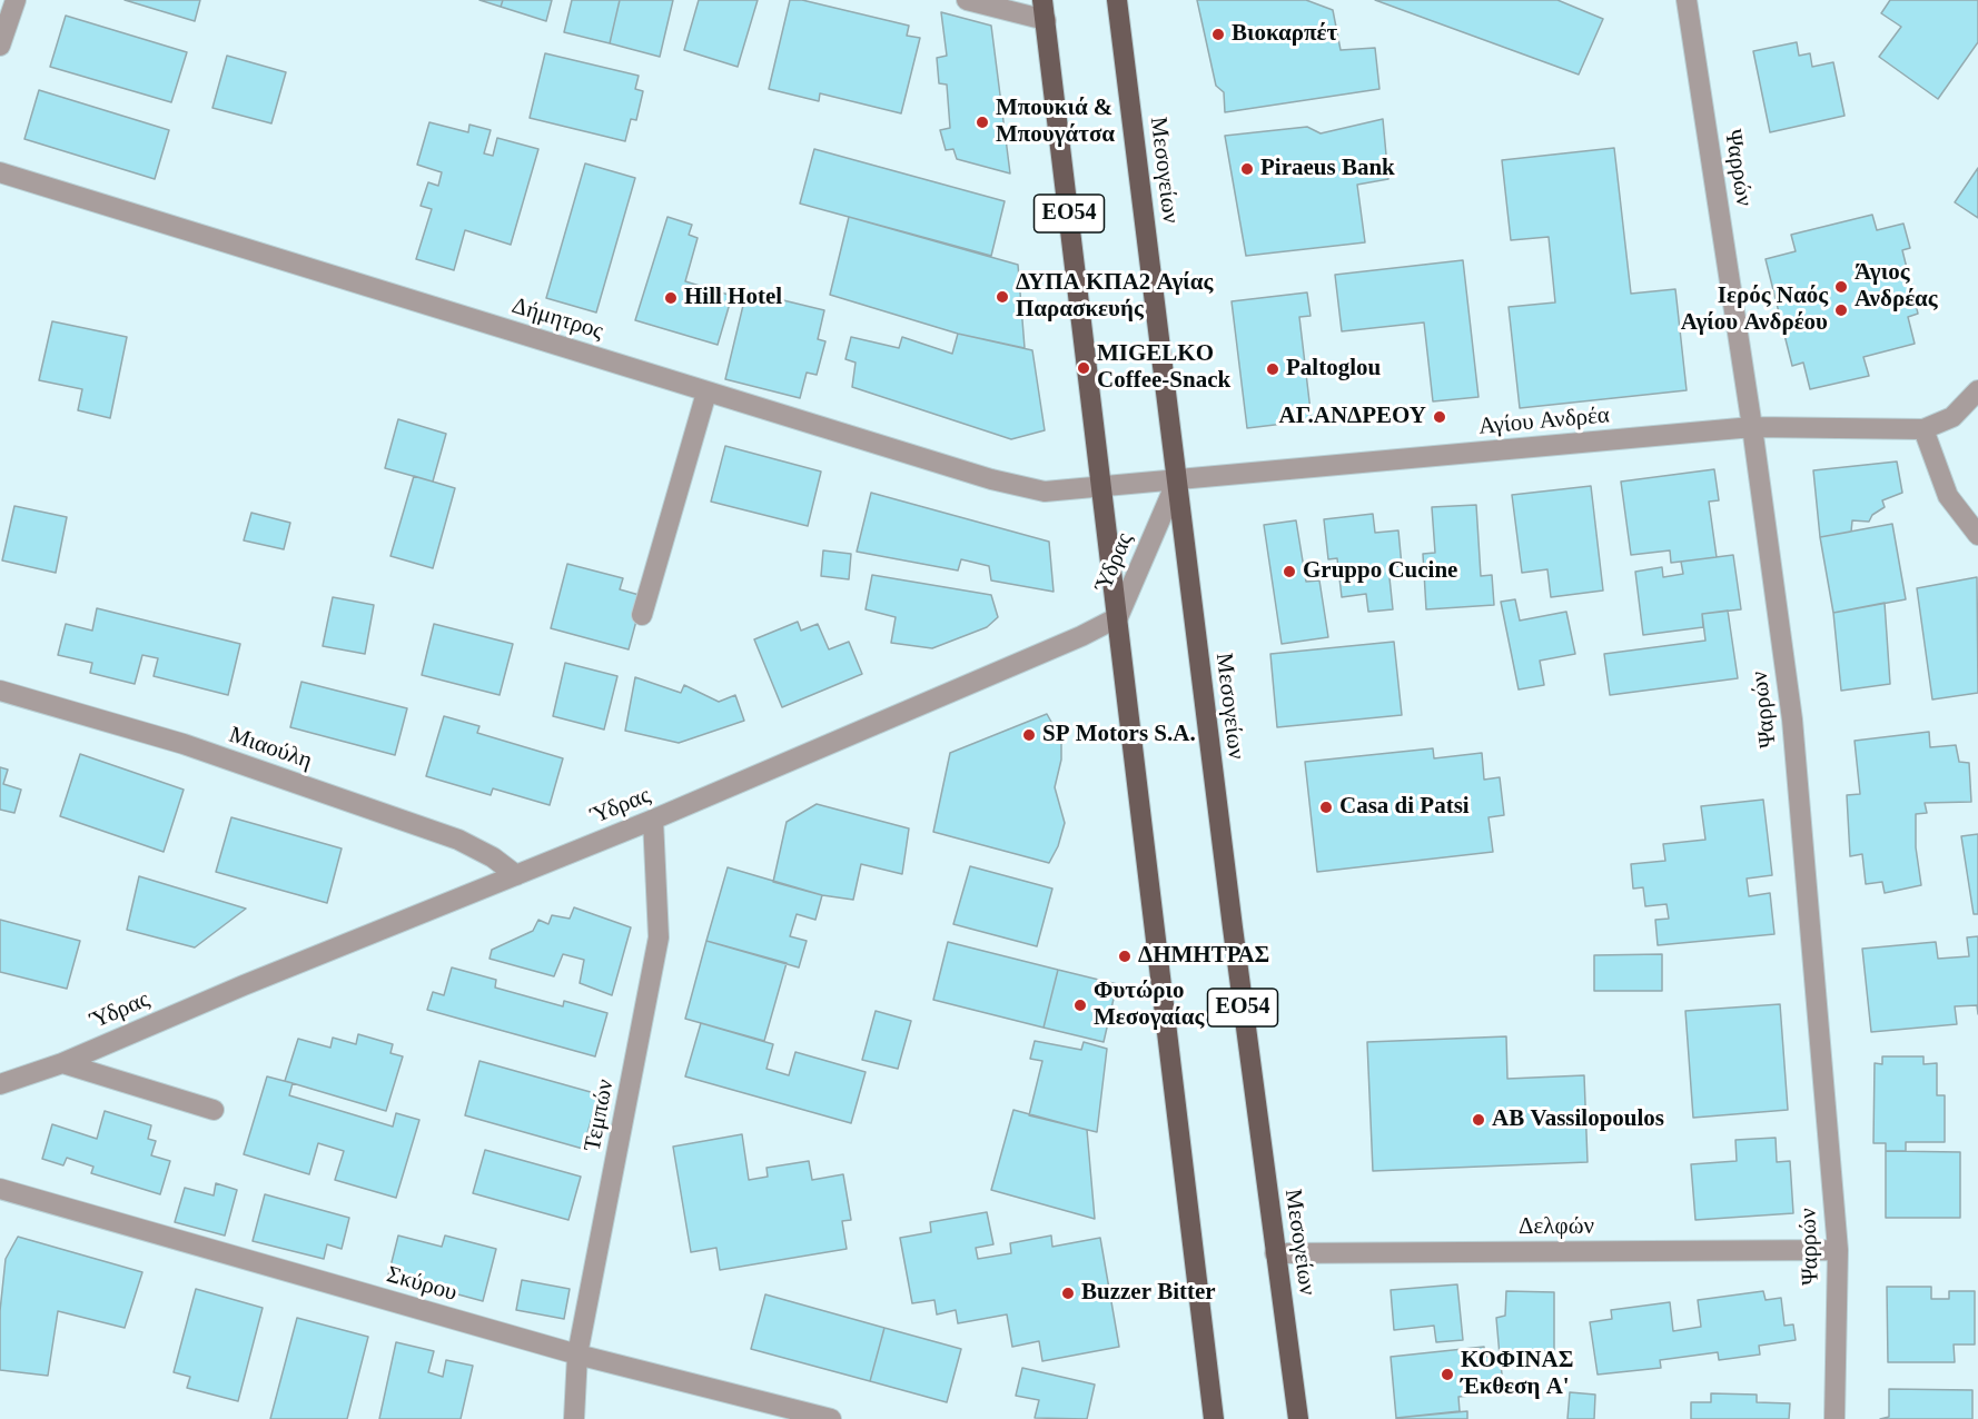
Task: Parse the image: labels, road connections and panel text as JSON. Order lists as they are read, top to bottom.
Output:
{
  "streets": {
    "main road": ["Μεσογείων", "ΕΟ54"],
    "street": [
      "Ψαρρών",
      "Δήμητρος",
      "Αγίου Ανδρέα",
      "Ύδρας",
      "Μιαούλη",
      "Τεμπών",
      "Δελφών",
      "Σκύρου"
    ]
  },
  "crossings": [
    ["Ψαρρών", "Αγίου Ανδρέα"],
    ["Ψαρρών", "Δελφών"],
    ["Μεσογείων", "Αγίου Ανδρέα"],
    ["Μεσογείων", "Ύδρας"],
    ["Μεσογείων", "Δελφών"],
    ["ΕΟ54", "Δήμητρος"],
    ["ΕΟ54", "Αγίου Ανδρέα"],
    ["ΕΟ54", "Ύδρας"],
    ["Δήμητρος", "Αγίου Ανδρέα"],
    ["Αγίου Ανδρέα", "Ύδρας"],
    ["Ύδρας", "Μιαούλη"],
    ["Ύδρας", "Τεμπών"],
    ["Τεμπών", "Σκύρου"]
  ],
  "places": [
    "Βιοκαρπέτ",
    "Μπουκιά & Μπουγάτσα",
    "Piraeus Bank",
    "Άγιος Ανδρέας",
    "ΔΥΠΑ ΚΠΑ2 Αγίας Παρασκευής",
    "Hill Hotel",
    "Ιερός Ναός Αγίου Ανδρέου",
    "MIGELKO Coffee-Snack",
    "Paltoglou",
    "ΑΓ.ΑΝΔΡΕΟΥ",
    "Gruppo Cucine",
    "SP Motors S.A.",
    "Casa di Patsi",
    "ΔΗΜΗΤΡΑΣ",
    "Φυτώριο Μεσογαίας",
    "AB Vassilopoulos",
    "Buzzer Bitter",
    "ΚΟΦΙΝΑΣ Έκθεση Α'"
  ]
}
